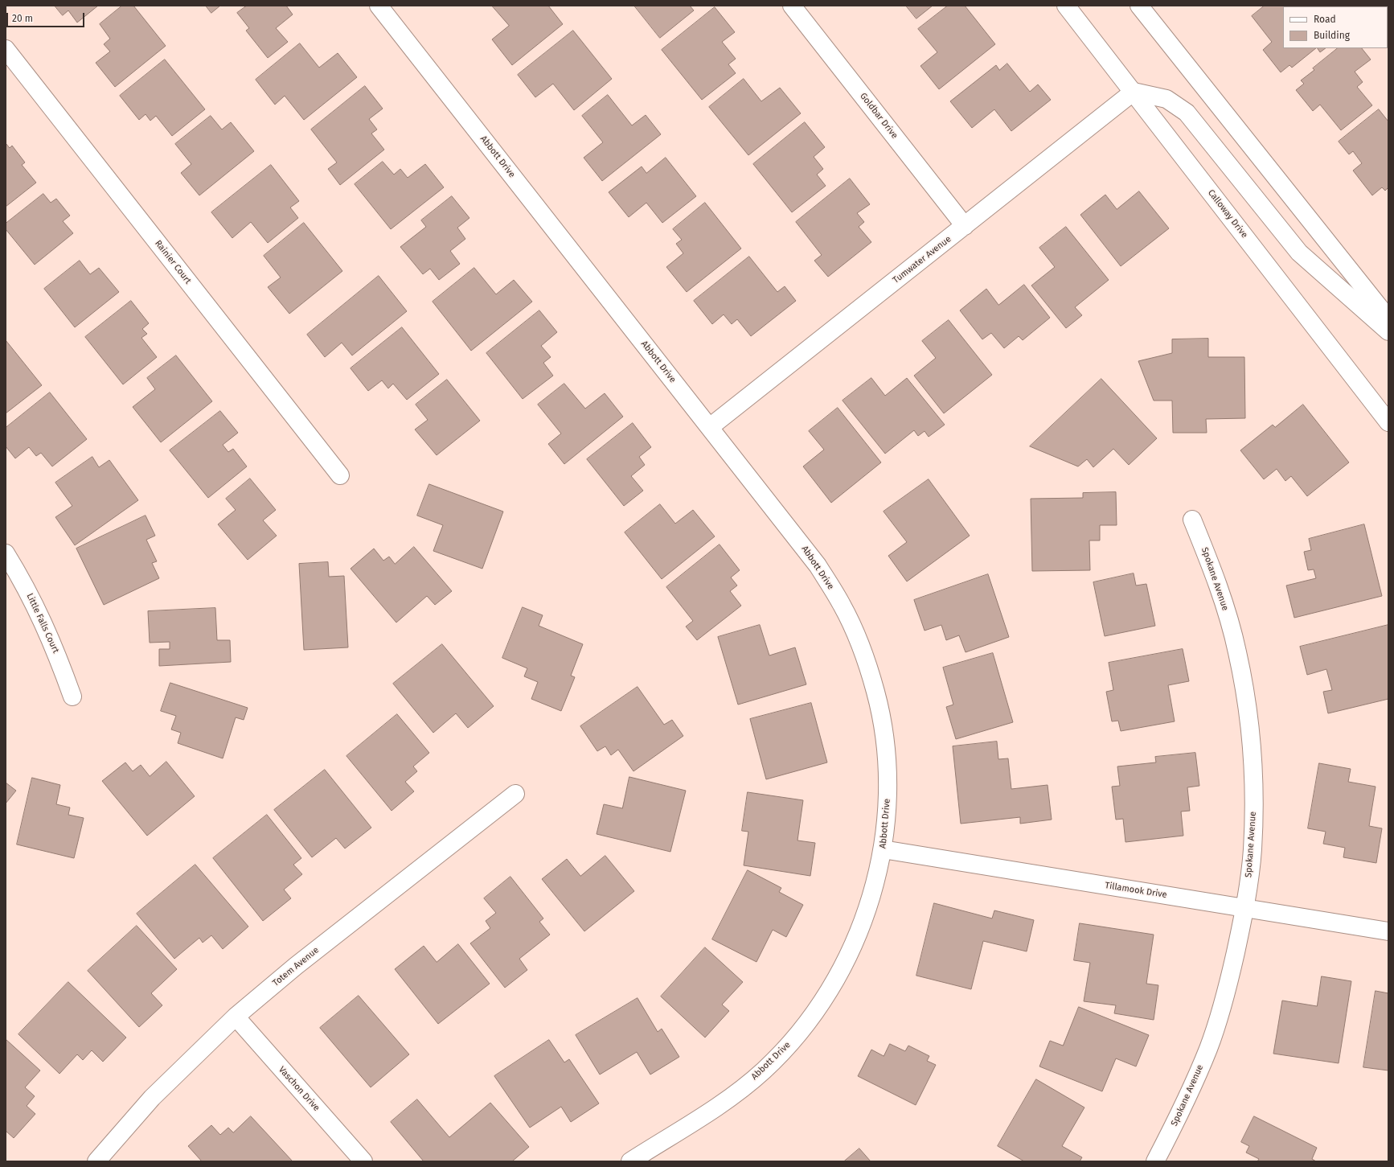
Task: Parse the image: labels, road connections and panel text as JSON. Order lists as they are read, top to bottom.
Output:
{
  "streets": {
    "street": [
      "Goldbar Drive",
      "Abbott Drive",
      "Calloway Drive",
      "Tumwater Avenue",
      "Rainier Court",
      "Spokane Avenue",
      "Little Falls Court",
      "Tillamook Drive",
      "Totem Avenue",
      "Vaschon Drive"
    ]
  },
  "crossings": [
    ["Goldbar Drive", "Tumwater Avenue"],
    ["Abbott Drive", "Tumwater Avenue"],
    ["Abbott Drive", "Tillamook Drive"],
    ["Calloway Drive", "Tumwater Avenue"],
    ["Spokane Avenue", "Tillamook Drive"],
    ["Totem Avenue", "Vaschon Drive"]
  ],
  "legend": ["Road", "Building"],
  "scale_bar": "20 m"
}
